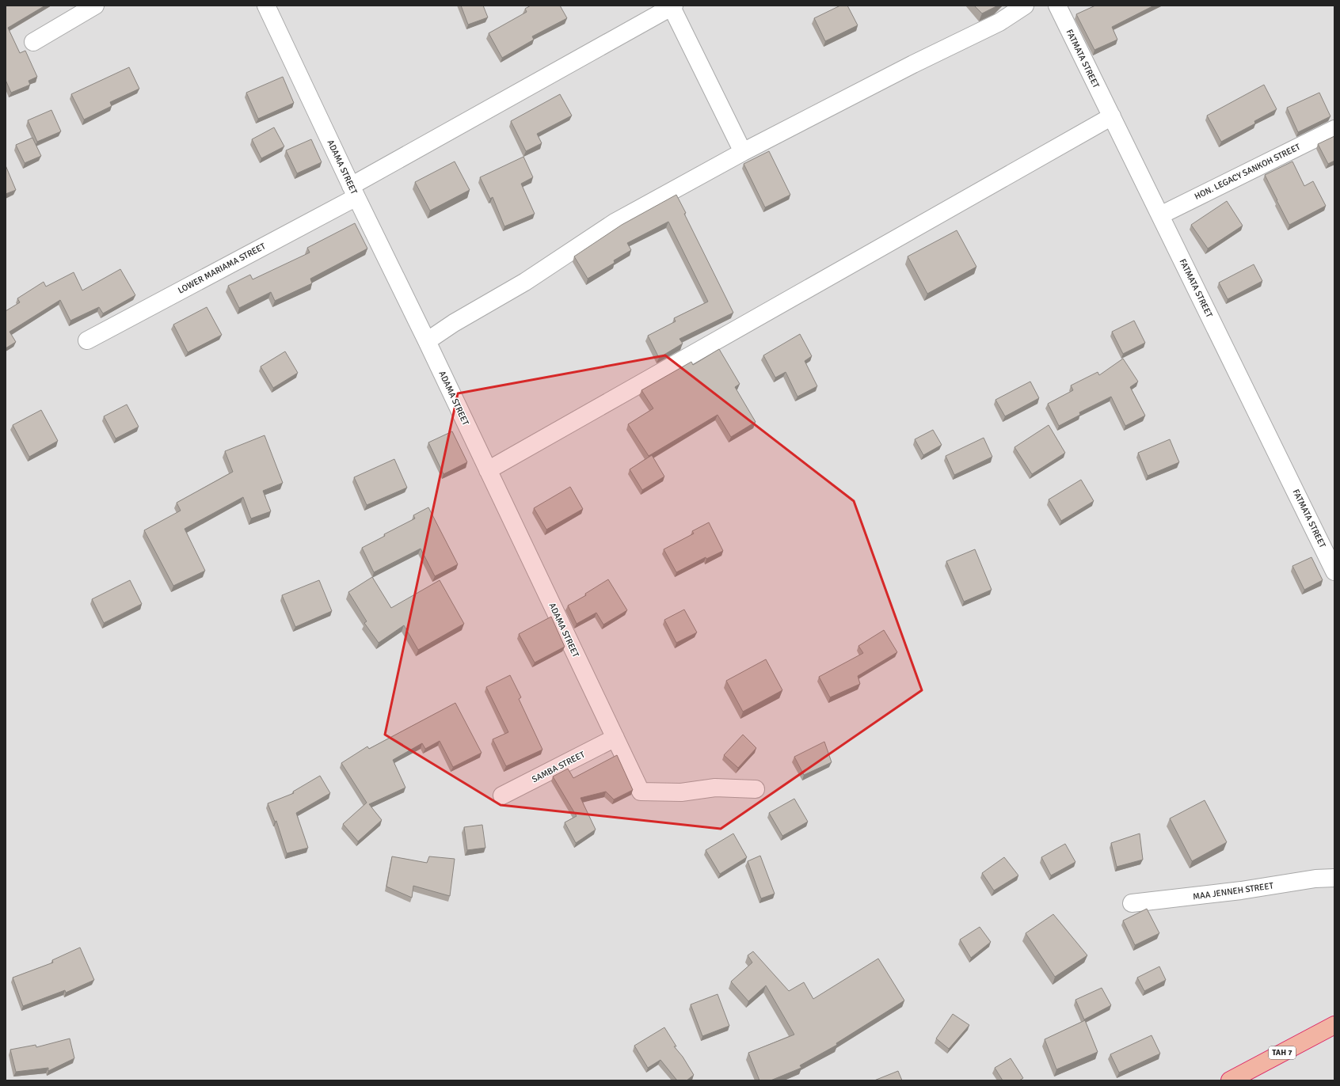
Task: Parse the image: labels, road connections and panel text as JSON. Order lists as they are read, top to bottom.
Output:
{
  "streets": {
    "highway": ["TAH 7"],
    "street": [
      "FATMATA STREET",
      "ADAMA STREET",
      "HON. LEGACY SANKOH STREET",
      "LOWER MARIAMA STREET",
      "SAMBA STREET",
      "MAA JENNEH STREET"
    ]
  },
  "crossings": [
    ["FATMATA STREET", "HON. LEGACY SANKOH STREET"],
    ["ADAMA STREET", "LOWER MARIAMA STREET"],
    ["ADAMA STREET", "SAMBA STREET"]
  ]
}
